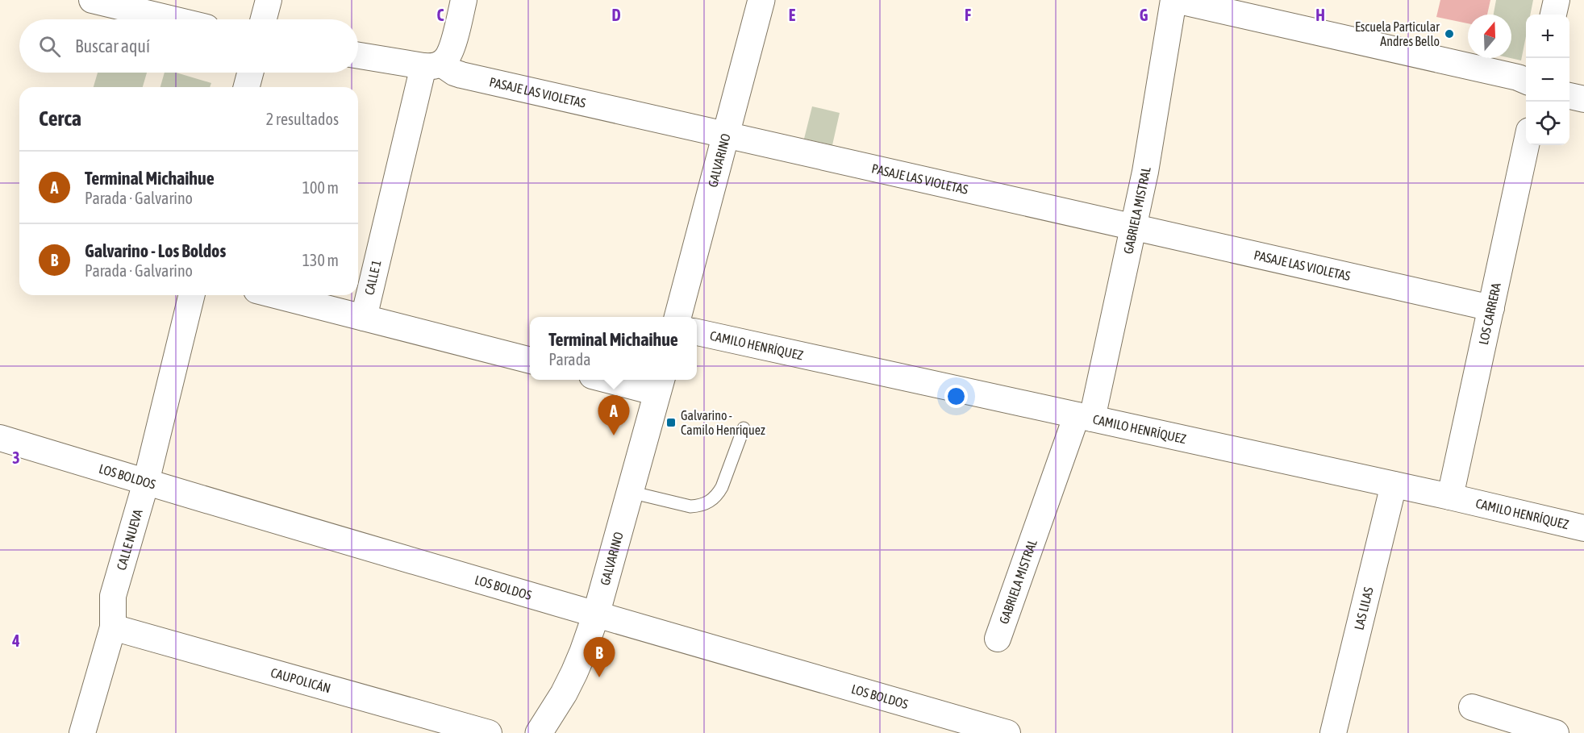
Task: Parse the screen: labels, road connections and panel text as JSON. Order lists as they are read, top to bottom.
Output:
{
  "streets": {
    "street": [
      "PASAJE LAS VIOLETAS",
      "GALVARINO",
      "GABRIELA MISTRAL",
      "CALLE 1",
      "LOS CARRERA",
      "CAMILO HENRÍQUEZ",
      "LOS BOLDOS",
      "CALLE NUEVA",
      "LAS LILAS",
      "CAUPOLICÁN"
    ]
  },
  "crossings": [
    ["PASAJE LAS VIOLETAS", "GALVARINO"],
    ["PASAJE LAS VIOLETAS", "GABRIELA MISTRAL"],
    ["PASAJE LAS VIOLETAS", "CALLE 1"],
    ["PASAJE LAS VIOLETAS", "LOS CARRERA"],
    ["GALVARINO", "LOS BOLDOS"],
    ["GABRIELA MISTRAL", "CAMILO HENRÍQUEZ"],
    ["LOS CARRERA", "CAMILO HENRÍQUEZ"],
    ["CAMILO HENRÍQUEZ", "LAS LILAS"],
    ["LOS BOLDOS", "CALLE NUEVA"],
    ["CALLE NUEVA", "CAUPOLICÁN"]
  ],
  "places": {
    "other": ["Escuela Particular Andres Bello"],
    "transit": ["Galvarino - Camilo Henriquez"]
  },
  "north": "top",
  "page": {
    "map_buttons": ["+", "−"],
    "search": "Buscar aquí",
    "heading": ["Cerca", "2 resultados"],
    "list": [
      {
        "mark": "A",
        "name": "Terminal Michaihue",
        "note": "Parada · Galvarino",
        "value": "100 m"
      },
      {
        "mark": "B",
        "name": "Galvarino - Los Boldos",
        "note": "Parada · Galvarino",
        "value": "130 m"
      }
    ],
    "popup": ["Terminal Michaihue", "Parada"],
    "pins": ["A", "B"]
  },
  "grid": {
    "columns": [
      "C",
      "D",
      "E",
      "F",
      "G",
      "H"
    ],
    "rows": ["3", "4"]
  }
}
